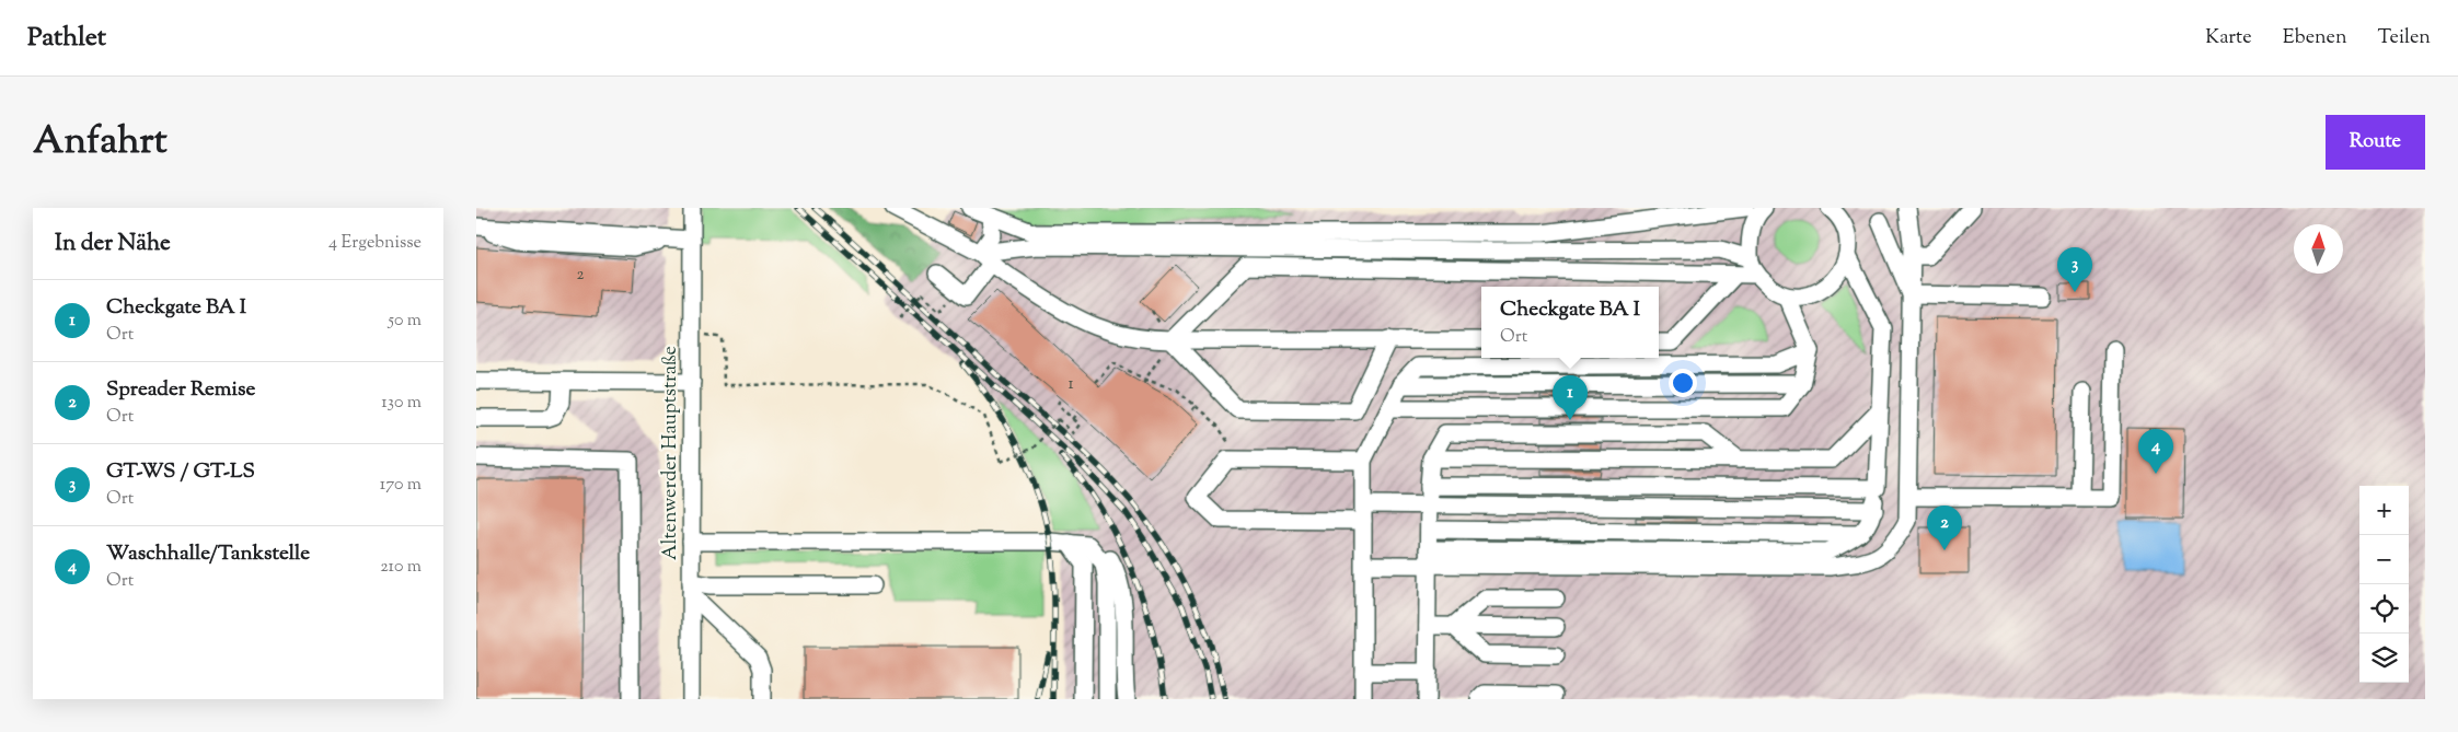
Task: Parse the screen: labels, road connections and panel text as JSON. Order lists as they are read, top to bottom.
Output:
{
  "streets": {
    "street": ["Altenwerder Hauptstraße"]
  },
  "house_numbers": ["2", "1"],
  "north": "top",
  "page": {
    "header": "Pathlet",
    "nav": ["Karte", "Ebenen", "Teilen"],
    "title": "Anfahrt",
    "buttons": "Route",
    "heading": ["In der Nähe", "4 Ergebnisse"],
    "pins": [
      "3",
      "1",
      "4",
      "2"
    ],
    "list": [
      {
        "mark": "1",
        "name": "Checkgate BA I",
        "note": "Ort",
        "value": "50 m"
      },
      {
        "mark": "2",
        "name": "Spreader Remise",
        "note": "Ort",
        "value": "130 m"
      },
      {
        "mark": "3",
        "name": "GT-WS / GT-LS",
        "note": "Ort",
        "value": "170 m"
      },
      {
        "mark": "4",
        "name": "Waschhalle/Tankstelle",
        "note": "Ort",
        "value": "210 m"
      }
    ],
    "popup": ["Checkgate BA I", "Ort"],
    "map_buttons": ["+", "−"]
  }
}
